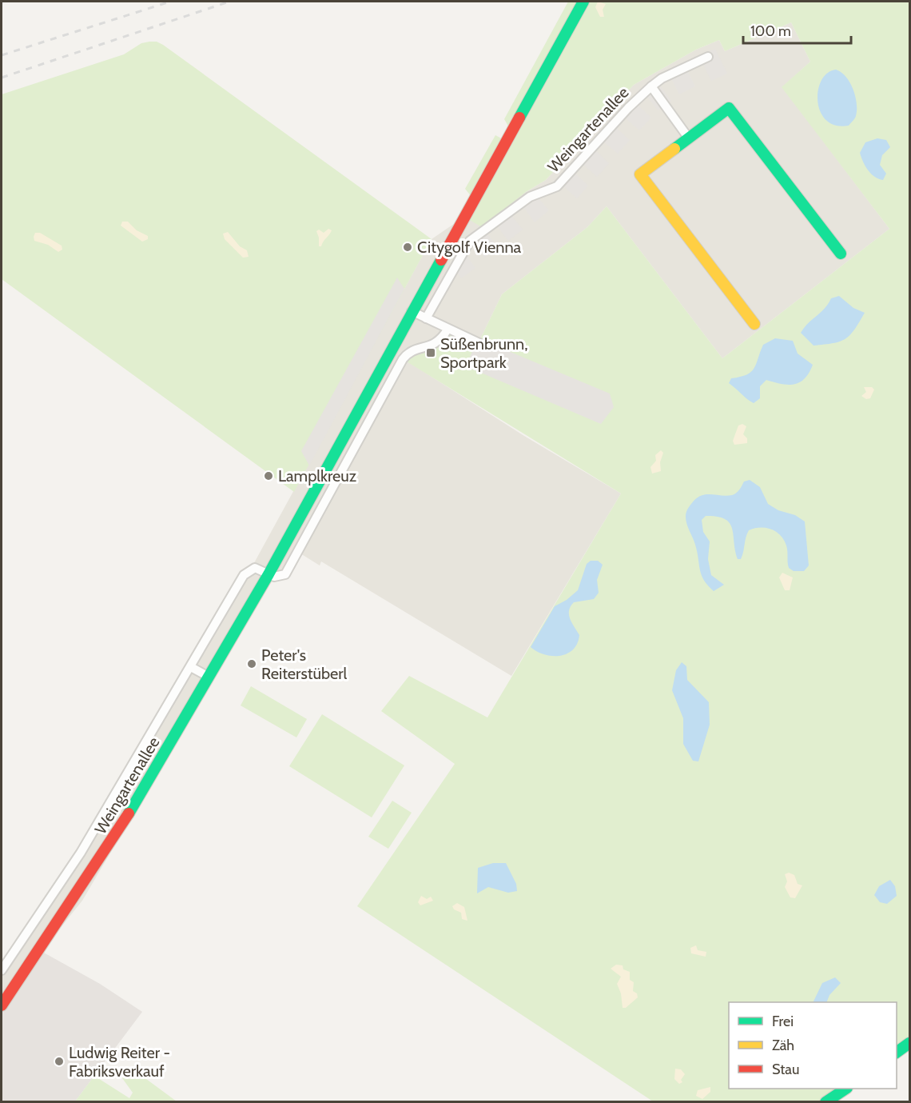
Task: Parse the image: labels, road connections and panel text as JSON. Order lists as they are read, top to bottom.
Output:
{
  "streets": {
    "street": ["Weingartenallee"]
  },
  "places": {
    "other": [
      "Citygolf Vienna",
      "Lamplkreuz",
      "Peter's Reiterstüberl",
      "Ludwig Reiter - Fabriksverkauf"
    ],
    "transit": ["Süßenbrunn, Sportpark"]
  },
  "legend": ["Frei", "Zäh", "Stau"],
  "scale_bar": "100 m"
}
